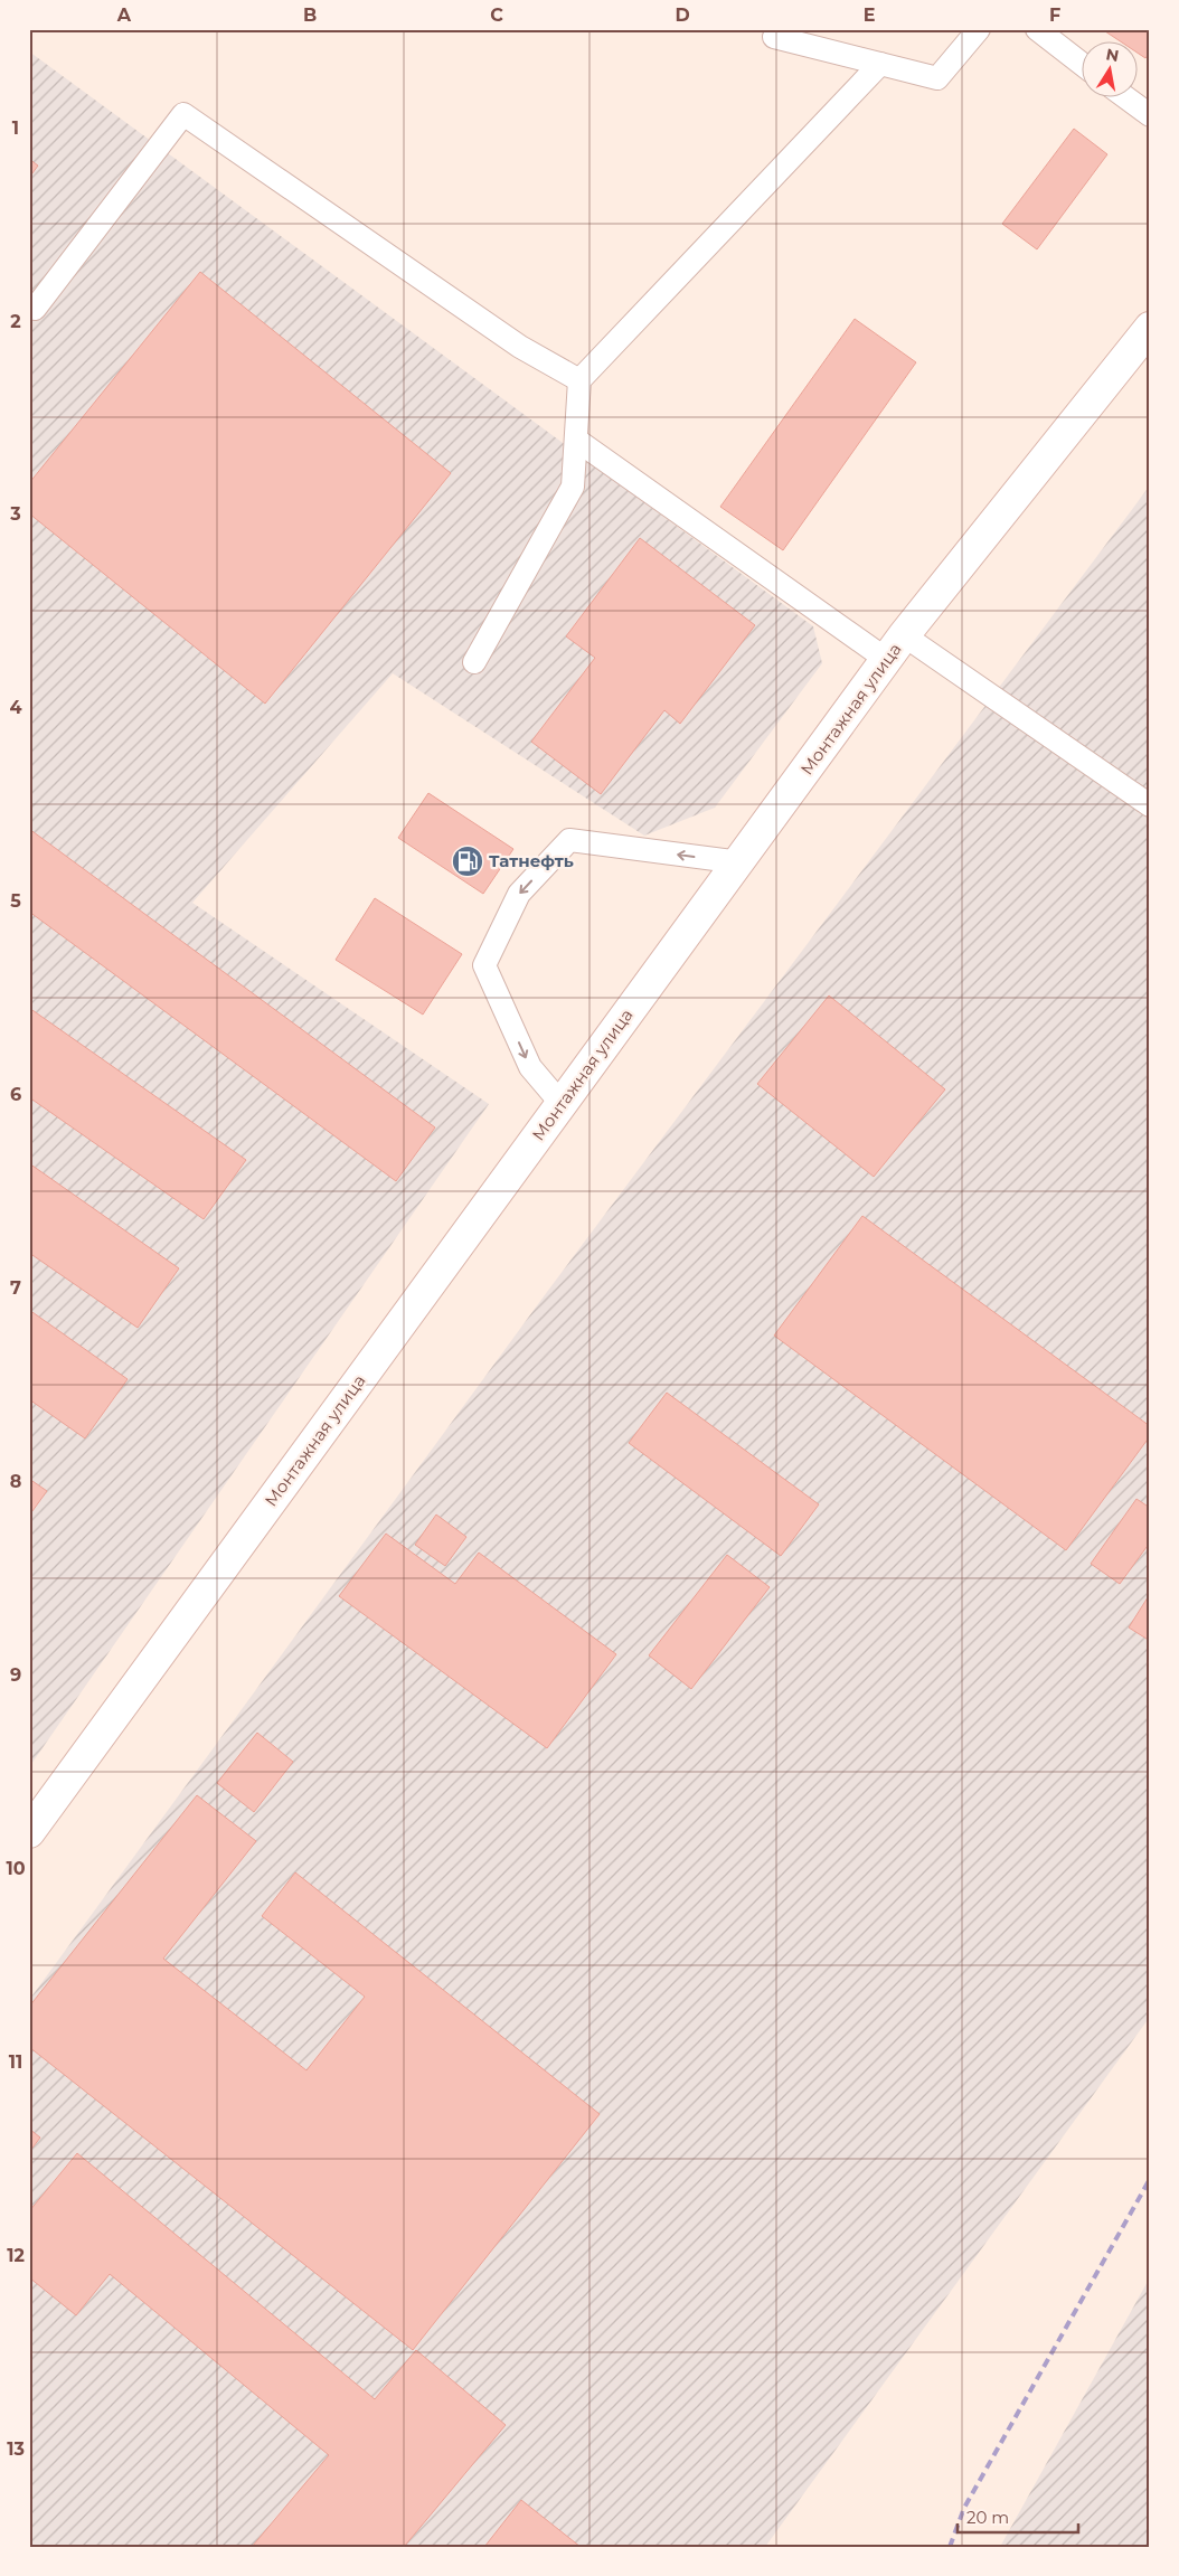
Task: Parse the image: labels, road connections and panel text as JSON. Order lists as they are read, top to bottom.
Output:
{
  "streets": {
    "street": ["Монтажная улица"]
  },
  "places": {
    "fuel station": ["Татнефть"]
  },
  "scale_bar": "20 m",
  "north": "top",
  "grid": {
    "columns": [
      "A",
      "B",
      "C",
      "D",
      "E",
      "F"
    ],
    "rows": [
      "1",
      "2",
      "3",
      "4",
      "5",
      "6",
      "7",
      "8",
      "9",
      "10",
      "11",
      "12",
      "13"
    ]
  }
}
